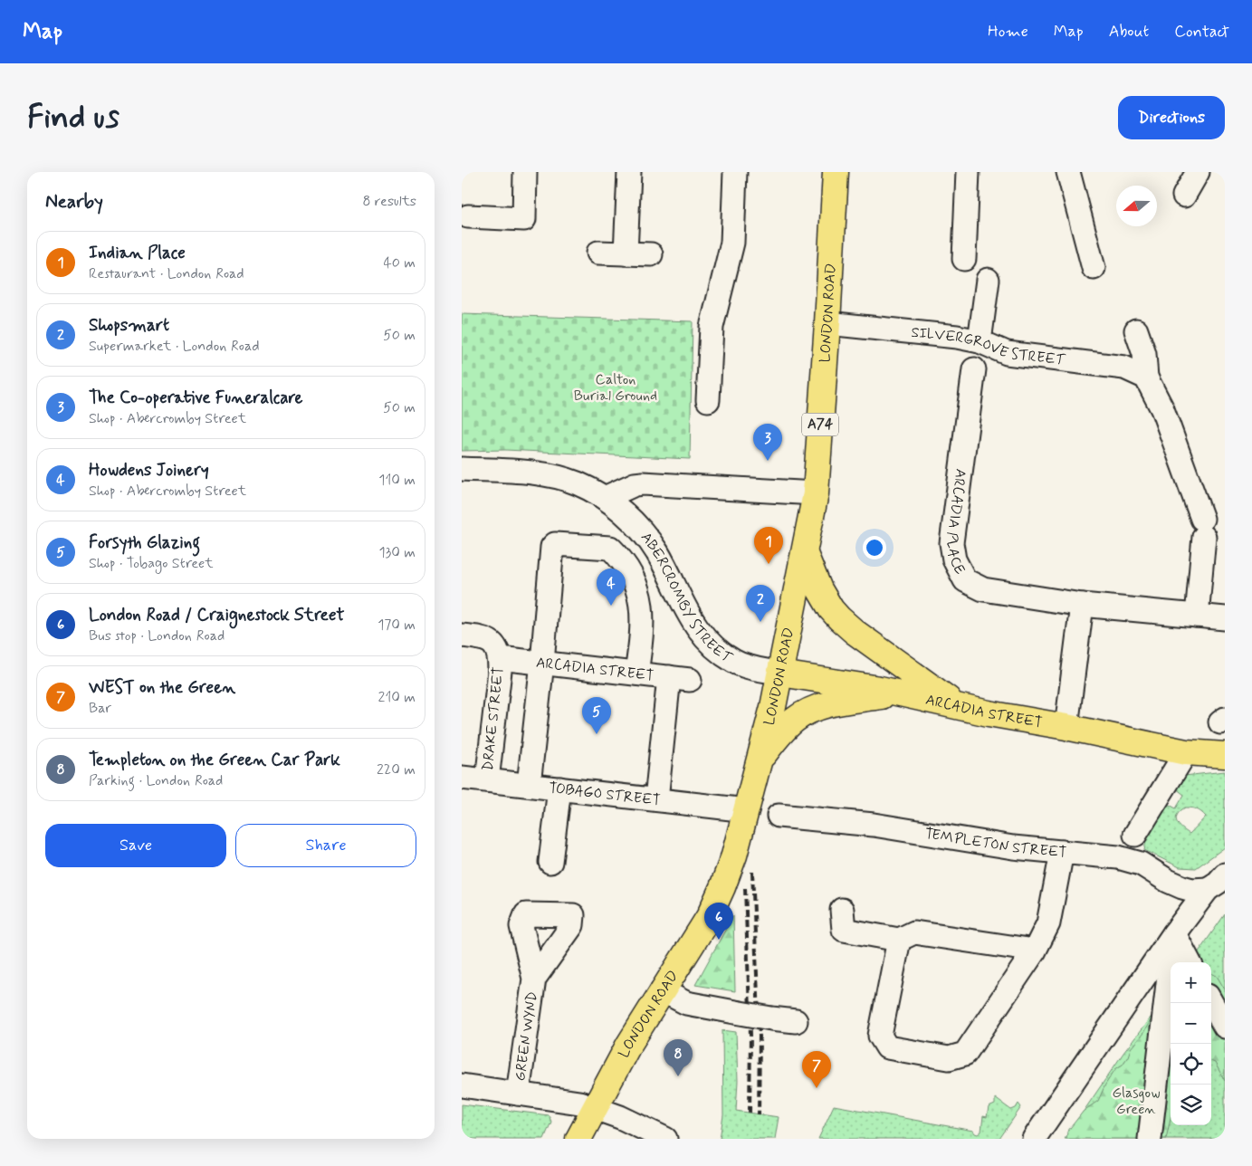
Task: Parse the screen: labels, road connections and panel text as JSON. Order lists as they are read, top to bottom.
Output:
{
  "streets": {
    "main road": ["LONDON ROAD", "A74", "ARCADIA STREET"],
    "street": [
      "SILVERGROVE STREET",
      "ARCADIA PLACE",
      "ABERCROMBY STREET",
      "DRAKE STREET",
      "TOBAGO STREET",
      "TEMPLETON STREET",
      "GREEN WYND"
    ]
  },
  "crossings": [
    ["LONDON ROAD", "SILVERGROVE STREET"],
    ["LONDON ROAD", "ABERCROMBY STREET"],
    ["LONDON ROAD", "ARCADIA STREET"],
    ["LONDON ROAD", "TOBAGO STREET"],
    ["ABERCROMBY STREET", "ARCADIA STREET"],
    ["ARCADIA STREET", "DRAKE STREET"],
    ["ARCADIA STREET", "TOBAGO STREET"],
    ["DRAKE STREET", "TOBAGO STREET"]
  ],
  "parks": ["Calton Burial Ground", "Glasgow Green"],
  "north": "left",
  "page": {
    "header": "Map",
    "nav": [
      "Home",
      "Map",
      "About",
      "Contact"
    ],
    "buttons": [
      "Directions",
      ["Save", "Share"]
    ],
    "title": "Find us",
    "heading": ["Nearby", "8 results"],
    "list": [
      {
        "mark": "1",
        "name": "Indian Place",
        "note": "Restaurant · London Road",
        "value": "40 m"
      },
      {
        "mark": "2",
        "name": "Shopsmart",
        "note": "Supermarket · London Road",
        "value": "50 m"
      },
      {
        "mark": "3",
        "name": "The Co-operative Funeralcare",
        "note": "Shop · Abercromby Street",
        "value": "50 m"
      },
      {
        "mark": "4",
        "name": "Howdens Joinery",
        "note": "Shop · Abercromby Street",
        "value": "110 m"
      },
      {
        "mark": "5",
        "name": "Forsyth Glazing",
        "note": "Shop · Tobago Street",
        "value": "130 m"
      },
      {
        "mark": "6",
        "name": "London Road / Craignestock Street",
        "note": "Bus stop · London Road",
        "value": "170 m"
      },
      {
        "mark": "7",
        "name": "WEST on the Green",
        "note": "Bar",
        "value": "210 m"
      },
      {
        "mark": "8",
        "name": "Templeton on the Green Car Park",
        "note": "Parking · London Road",
        "value": "220 m"
      }
    ],
    "pins": [
      "3",
      "1",
      "4",
      "2",
      "5",
      "6",
      "8",
      "7"
    ],
    "map_buttons": ["+", "−"]
  }
}
